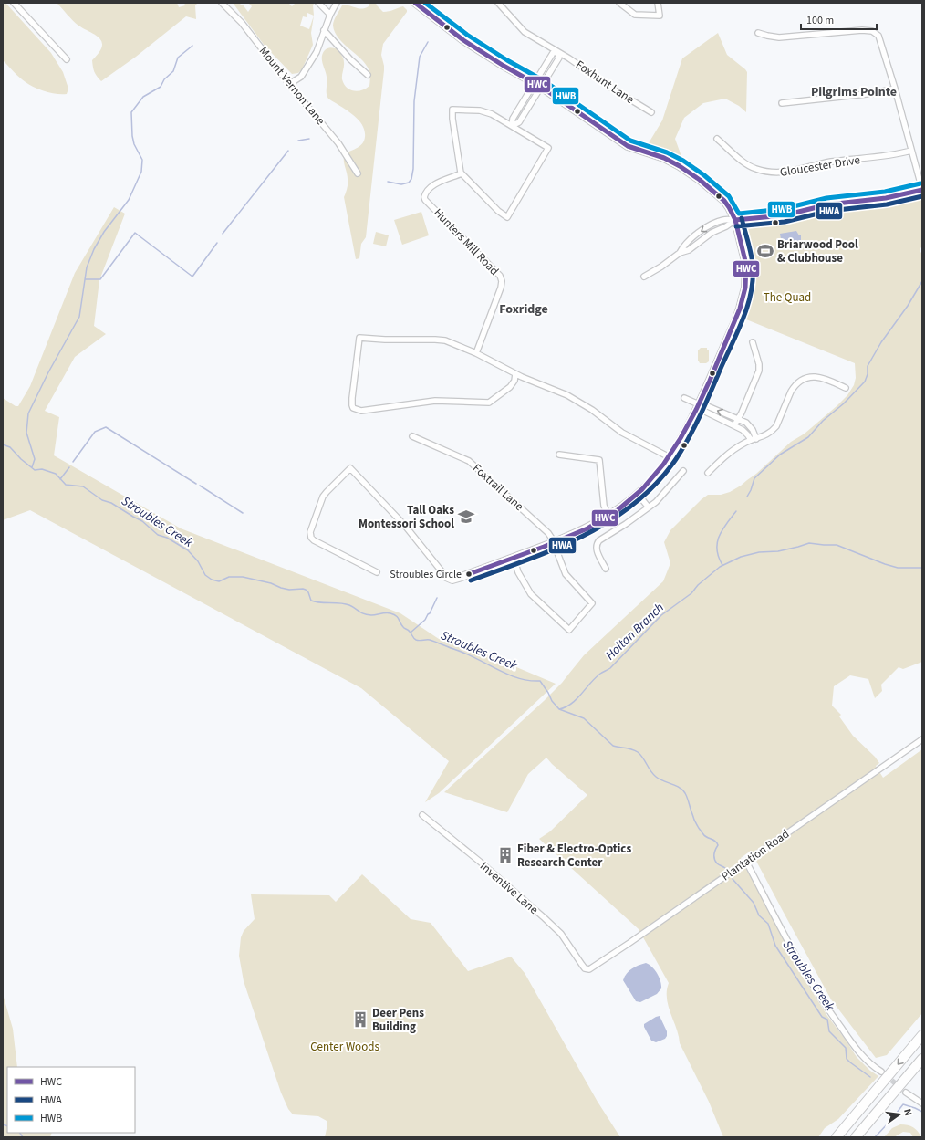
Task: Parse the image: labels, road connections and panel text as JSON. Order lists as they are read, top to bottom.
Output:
{
  "streets": {
    "street": [
      "Foxhunt Lane",
      "Mount Vernon Lane",
      "Gloucester Drive",
      "Hunters Mill Road",
      "Foxtrail Lane",
      "Plantation Road",
      "Inventive Lane"
    ]
  },
  "crossings": [
    ["Plantation Road", "Inventive Lane"]
  ],
  "districts": ["Pilgrims Pointe", "Foxridge"],
  "water": ["Stroubles Creek", "Holtan Branch"],
  "parks": ["The Quad", "Center Woods"],
  "places": {
    "sports": ["Briarwood Pool & Clubhouse"],
    "school or university": ["Tall Oaks Montessori School"],
    "other": ["Stroubles Circle"],
    "building": ["Fiber & Electro-Optics Research Center", "Deer Pens Building"]
  },
  "lines": ["transit line HWC", "transit line HWB", "transit line HWA"],
  "legend": ["HWC", "HWA", "HWB"],
  "scale_bar": "100 m",
  "north": "right"
}
